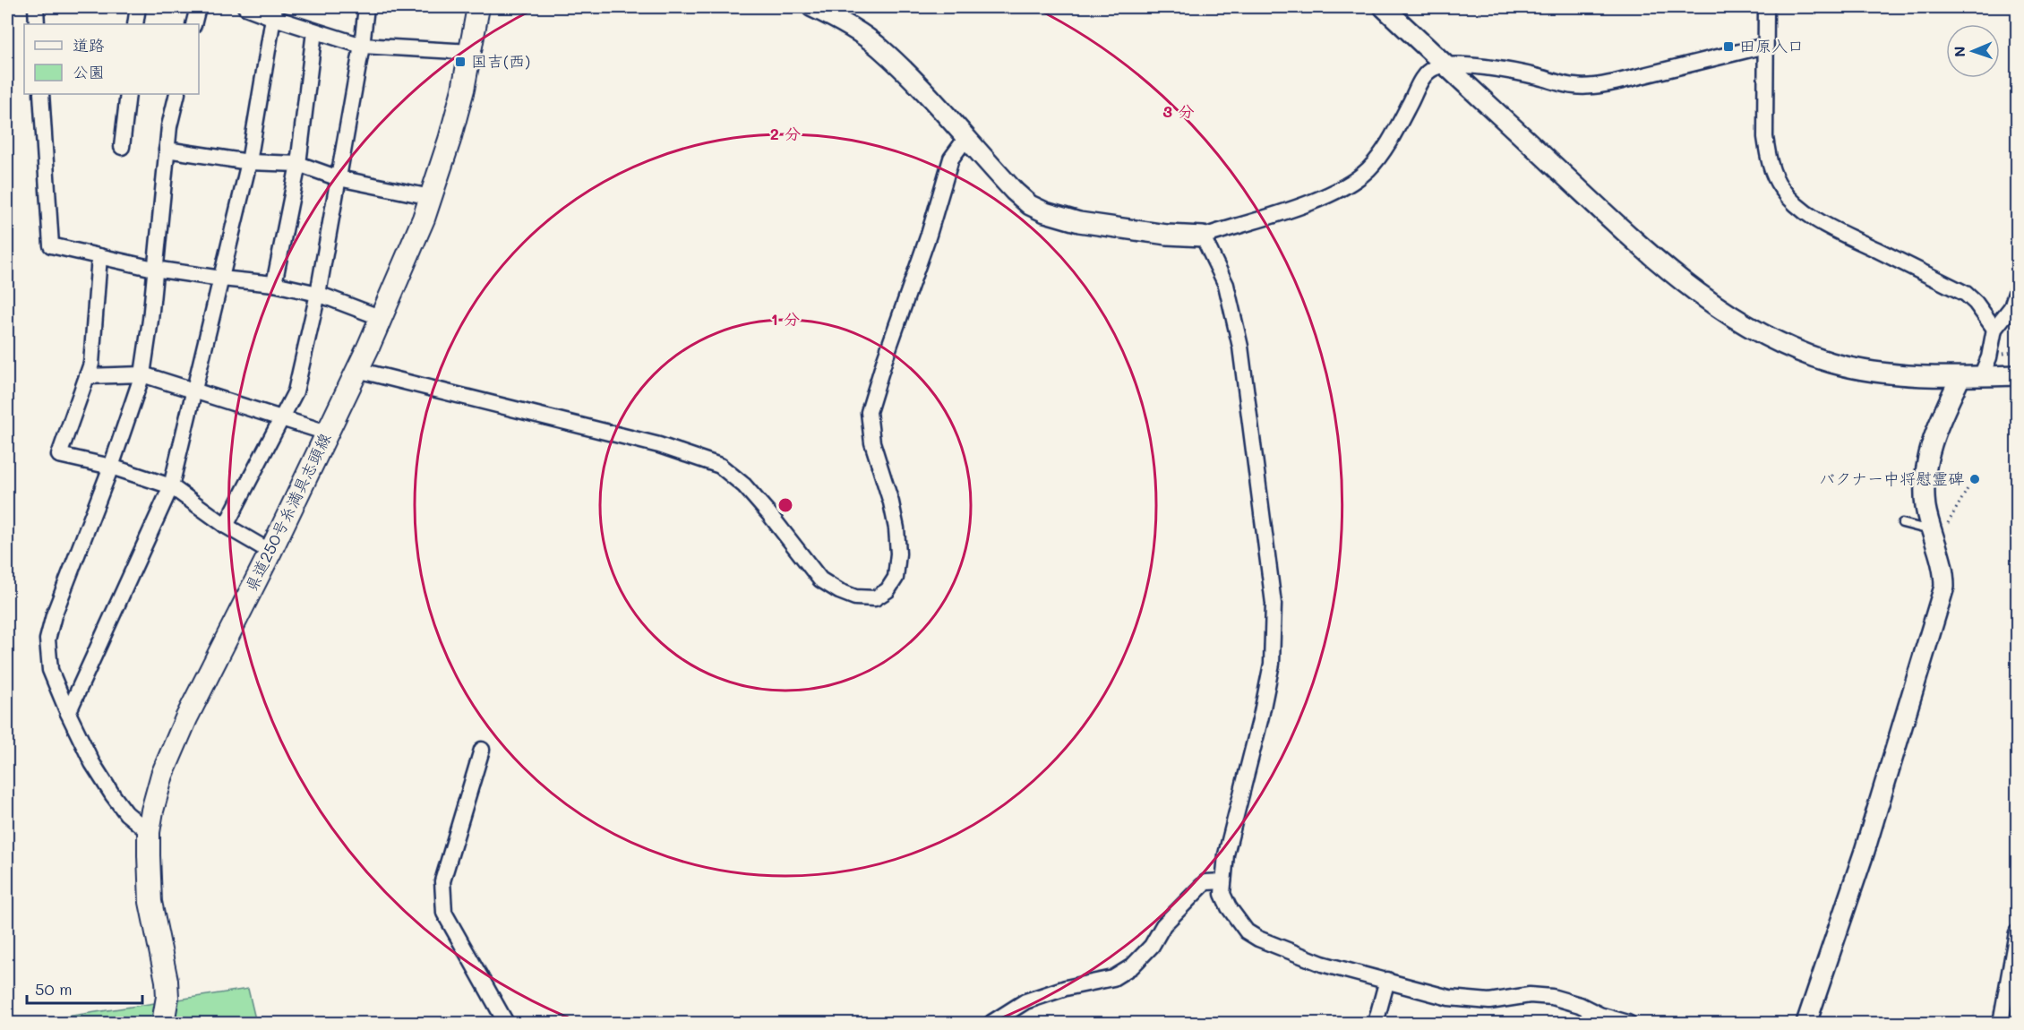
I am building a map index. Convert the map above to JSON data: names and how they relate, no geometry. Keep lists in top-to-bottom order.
{
  "streets": {
    "main road": ["県道250号糸満具志頭線"]
  },
  "places": {
    "transit": ["田原入口", "国吉(西)"],
    "other": ["バクナー中将慰霊碑"]
  },
  "legend": ["道路", "公園"],
  "scale_bar": "50 m",
  "north": "left",
  "rings": ["3 分", "2 分", "1 分"]
}
